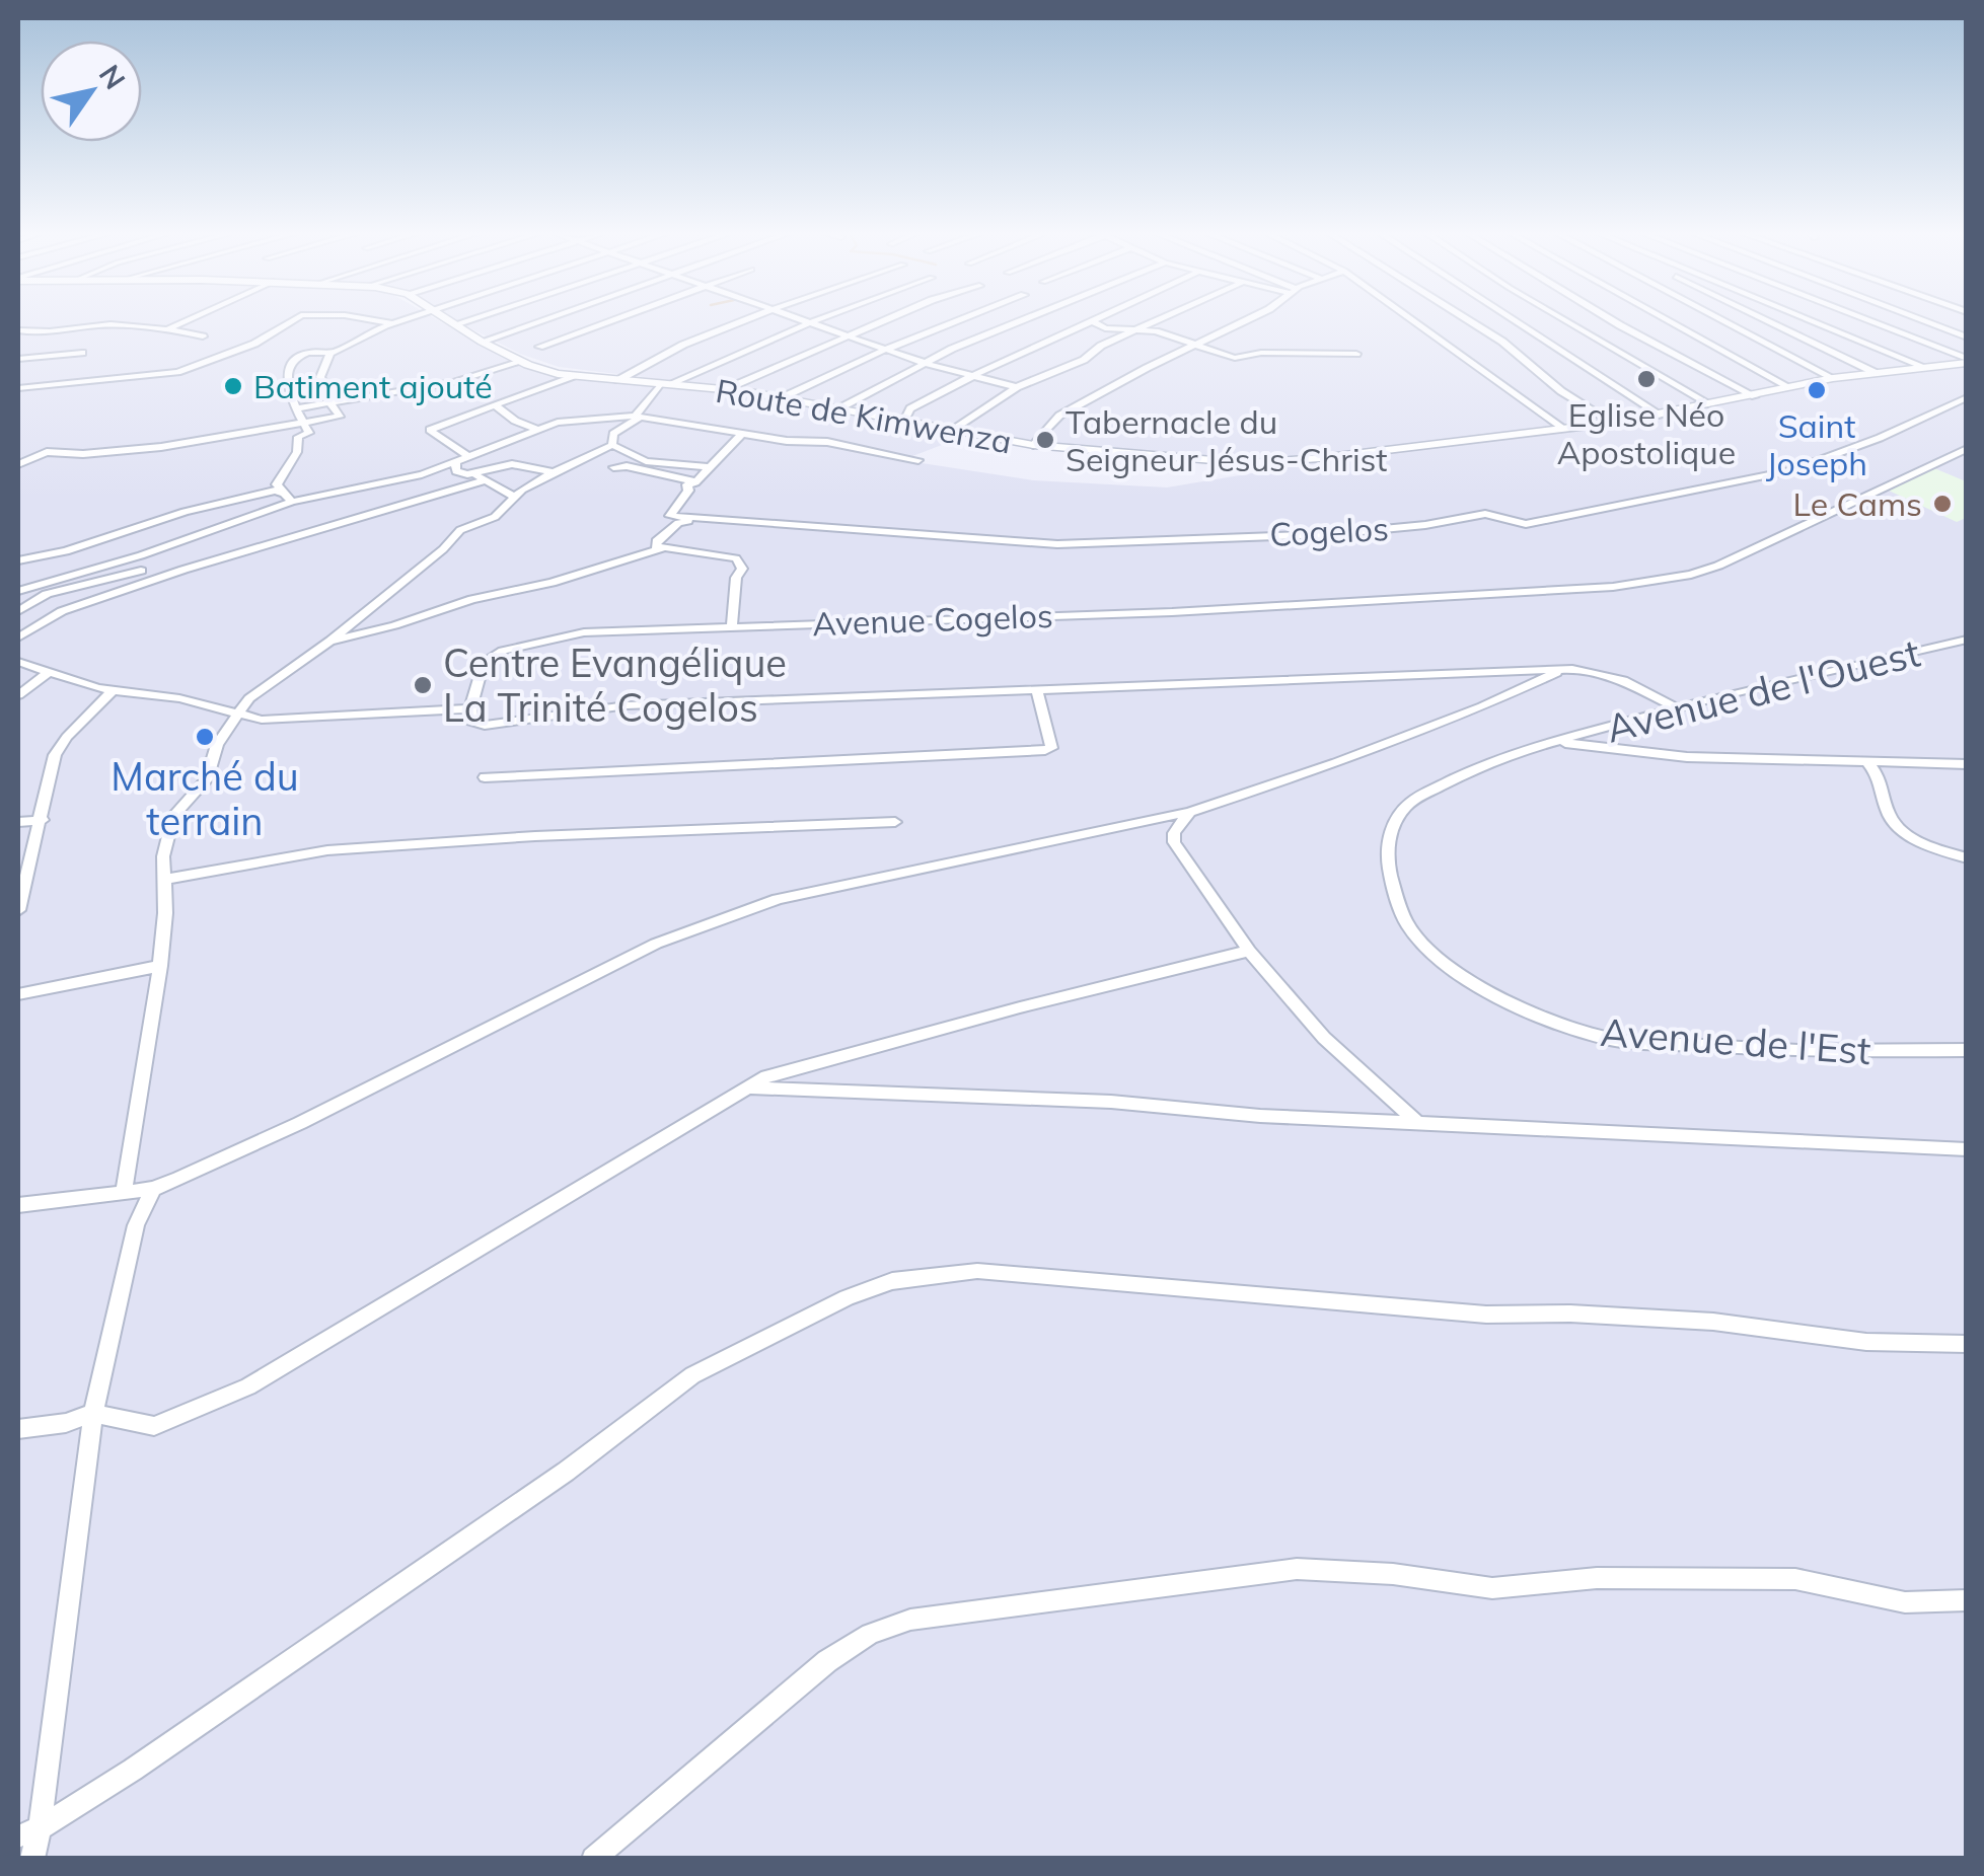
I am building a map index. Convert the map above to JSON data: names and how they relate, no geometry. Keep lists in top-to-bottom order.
{
  "streets": {
    "street": [
      "Route de Kimwenza",
      "Cogelos",
      "Avenue Cogelos",
      "Avenue de l'Ouest",
      "Avenue de l'Est"
    ]
  },
  "crossings": [
    ["Avenue Cogelos", "Avenue de l'Ouest"],
    ["Avenue de l'Ouest", "Avenue de l'Est"]
  ],
  "places": [
    "Eglise Néo Apostolique",
    "Batiment ajouté",
    "Saint Joseph",
    "Tabernacle du Seigneur Jésus-Christ",
    "Le Cams",
    "Centre Evangélique La Trinité Cogelos",
    "Marché du terrain"
  ],
  "north": "top right"
}
